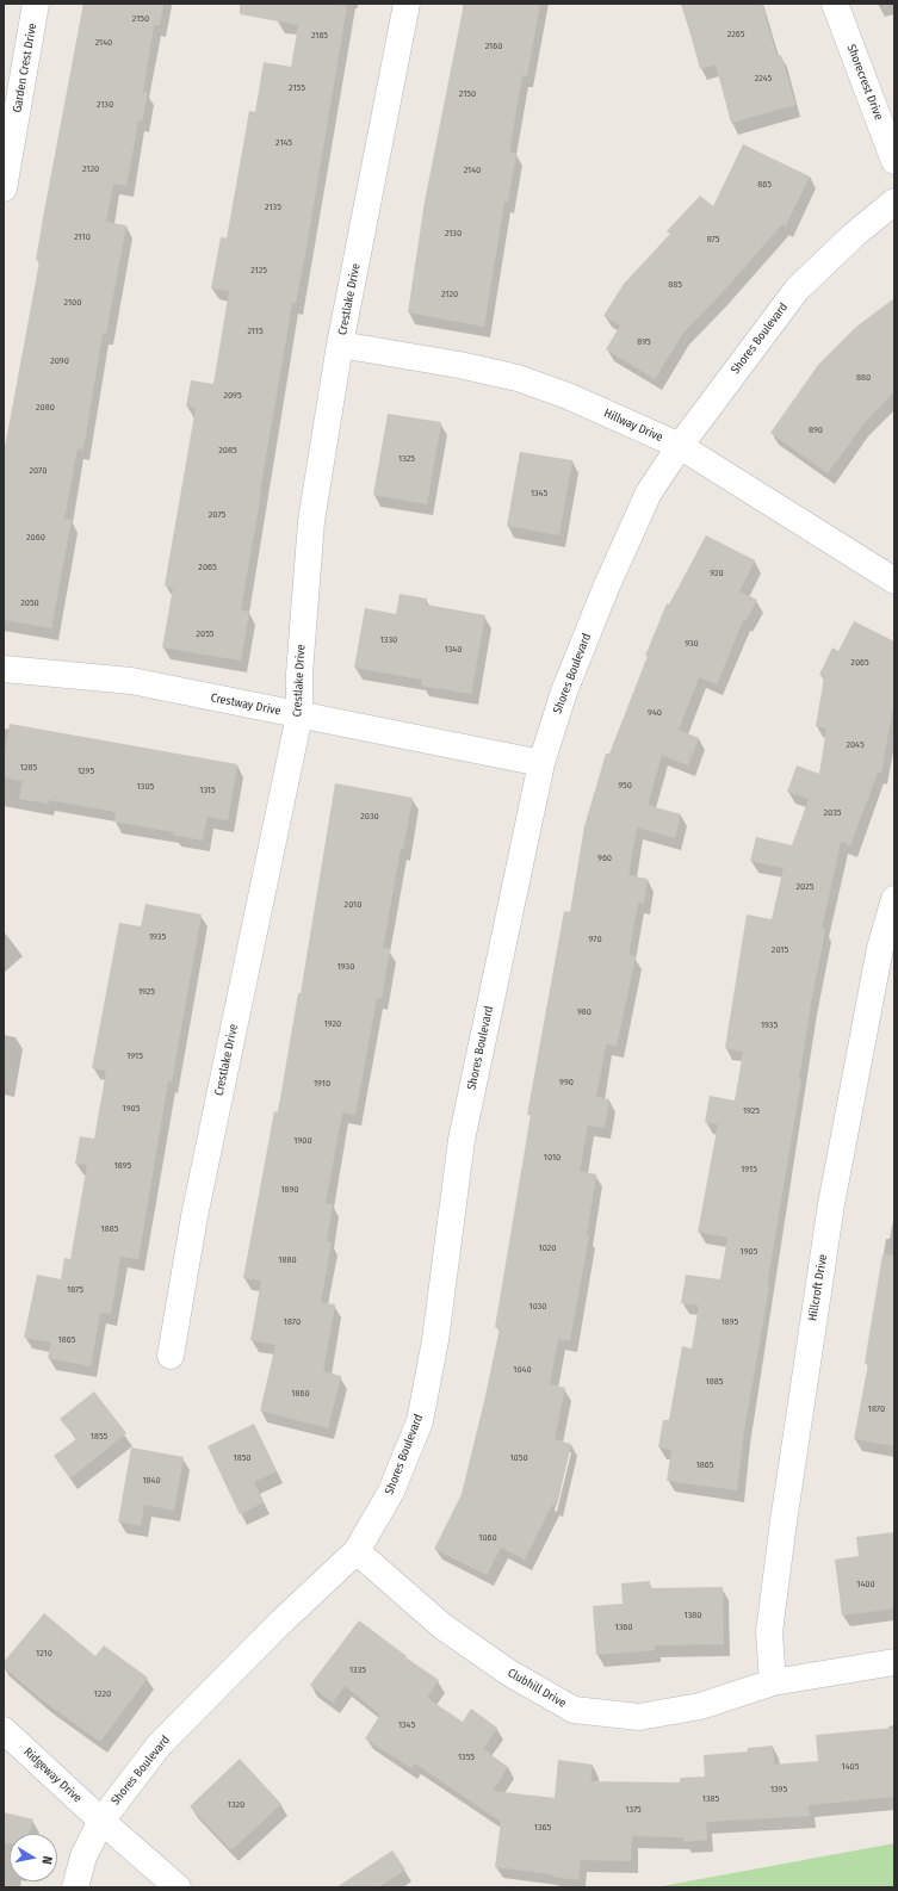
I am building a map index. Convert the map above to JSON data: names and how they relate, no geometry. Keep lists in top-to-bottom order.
{
  "streets": {
    "street": [
      "Garden Crest Drive",
      "Shorecrest Drive",
      "Crestlake Drive",
      "Shores Boulevard",
      "Hillway Drive",
      "Crestway Drive",
      "Hillcroft Drive",
      "Clubhill Drive",
      "Ridgeway Drive"
    ]
  },
  "crossings": [
    ["Crestlake Drive", "Hillway Drive"],
    ["Crestlake Drive", "Crestway Drive"],
    ["Shores Boulevard", "Hillway Drive"],
    ["Shores Boulevard", "Crestway Drive"],
    ["Shores Boulevard", "Clubhill Drive"],
    ["Shores Boulevard", "Ridgeway Drive"],
    ["Hillcroft Drive", "Clubhill Drive"]
  ],
  "house_numbers": [
    "2150",
    "2265",
    "2165",
    "2140",
    "2160",
    "2245",
    "2155",
    "2150",
    "2130",
    "2145",
    "2120",
    "2140",
    "865",
    "2135",
    "2130",
    "2110",
    "875",
    "2125",
    "885",
    "2120",
    "2100",
    "2115",
    "895",
    "2090",
    "880",
    "2095",
    "2080",
    "890",
    "2085",
    "1325",
    "2070",
    "1345",
    "2075",
    "2060",
    "2065",
    "920",
    "2050",
    "2055",
    "1330",
    "930",
    "1340",
    "2065",
    "940",
    "2045",
    "1285",
    "1295",
    "950",
    "1305",
    "1315",
    "2035",
    "2030",
    "960",
    "2025",
    "2010",
    "1935",
    "970",
    "2015",
    "1930",
    "1925",
    "980",
    "1920",
    "1935",
    "1915",
    "990",
    "1910",
    "1905",
    "1925",
    "1900",
    "1010",
    "1895",
    "1915",
    "1890",
    "1885",
    "1020",
    "1905",
    "1880",
    "1875",
    "1030",
    "1870",
    "1895",
    "1865",
    "1040",
    "1885",
    "1860",
    "1870",
    "1855",
    "1850",
    "1050",
    "1865",
    "1840",
    "1060",
    "1400",
    "1380",
    "1360",
    "1210",
    "1335",
    "1220",
    "1345",
    "1355",
    "1405",
    "1395",
    "1385",
    "1320",
    "1375",
    "1365"
  ],
  "north": "right"
}
